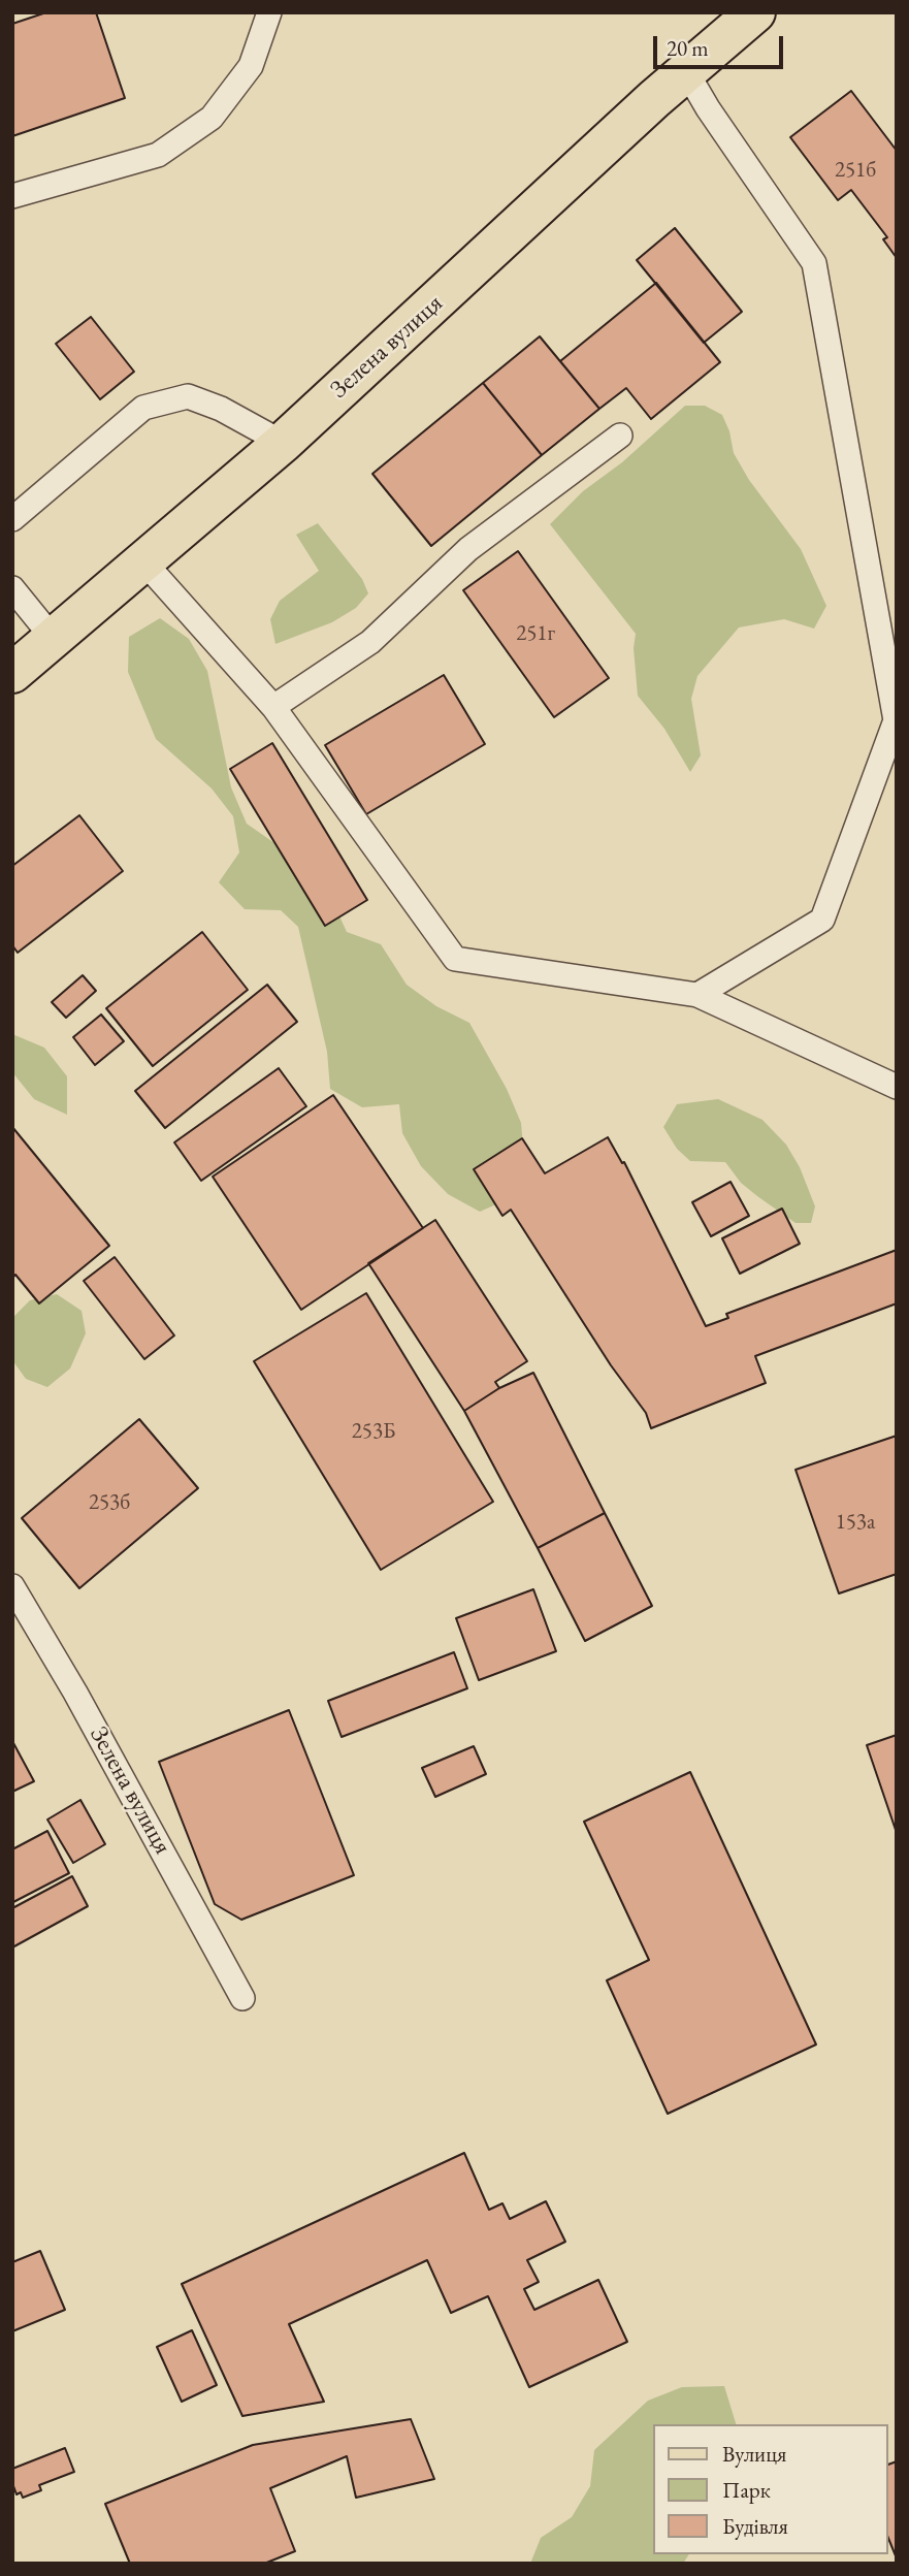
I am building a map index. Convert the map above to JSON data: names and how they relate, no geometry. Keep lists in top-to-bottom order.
{
  "streets": {
    "main road": ["Зелена вулиця"]
  },
  "house_numbers": [
    "251б",
    "251г",
    "253Б",
    "253б",
    "153а"
  ],
  "legend": ["Вулиця", "Парк", "Будівля"],
  "scale_bar": "20 m"
}
